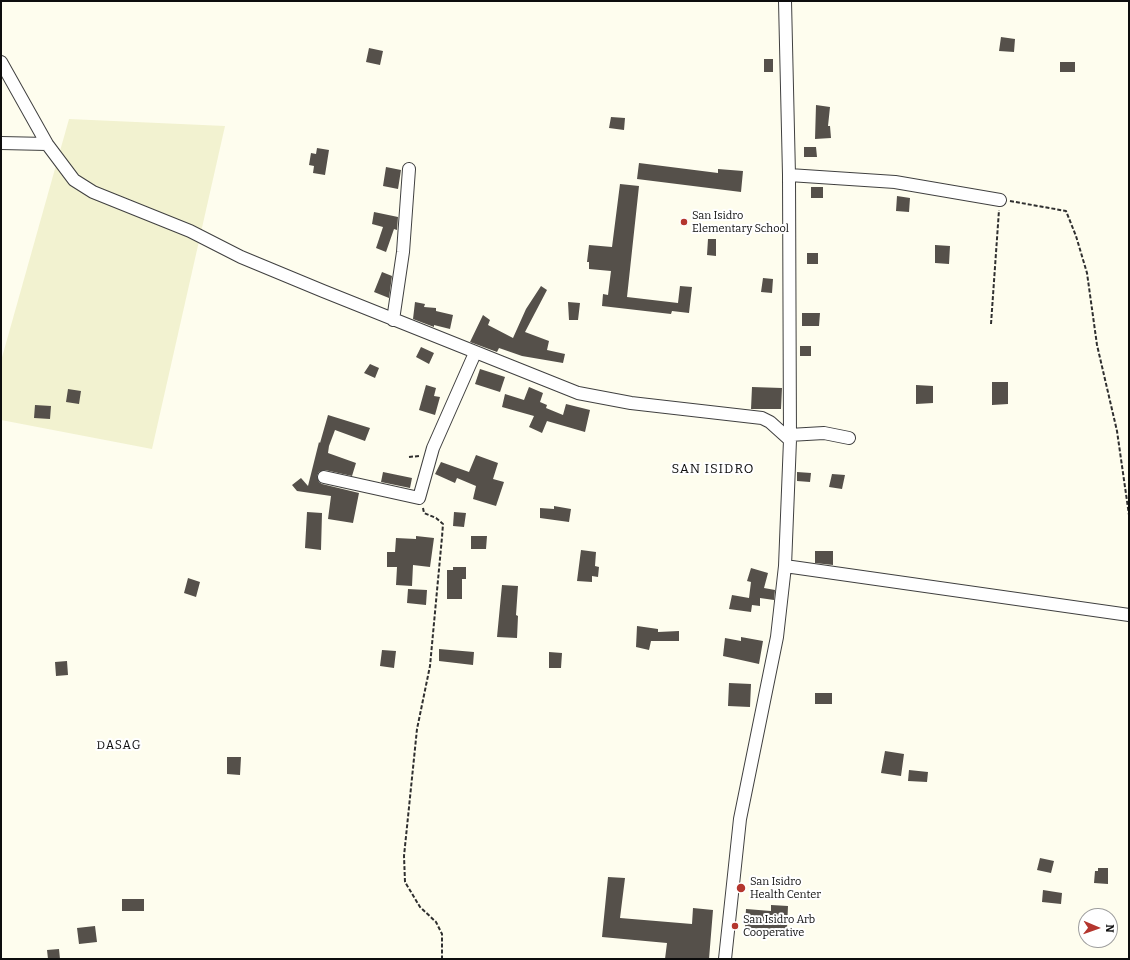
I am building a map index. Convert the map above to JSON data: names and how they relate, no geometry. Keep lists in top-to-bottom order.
{
  "districts": ["SAN ISIDRO", "DASAG"],
  "places": ["San Isidro Elementary School", "San Isidro Health Center", "San Isidro Arb Cooperative"],
  "north": "right"
}
